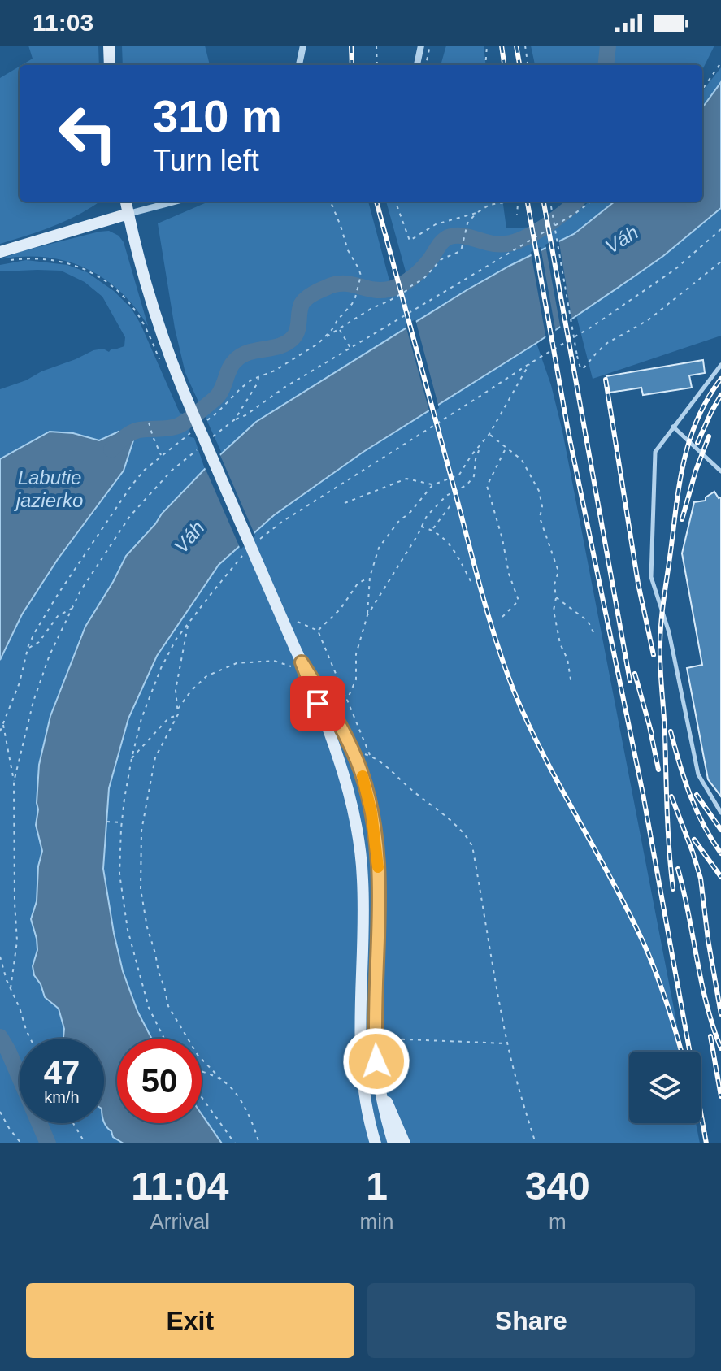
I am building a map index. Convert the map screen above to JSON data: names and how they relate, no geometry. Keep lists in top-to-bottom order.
{
  "water": ["Váh", "Labutie jazierko"],
  "page": {
    "status": "11:03",
    "turn": ["310 m", "Turn left"],
    "speed": "47 km/h",
    "limit": "50",
    "eta": [
      "11:04",
      "Arrival",
      "1",
      "min",
      "340",
      "m"
    ],
    "buttons": ["Exit", "Share"]
  }
}
